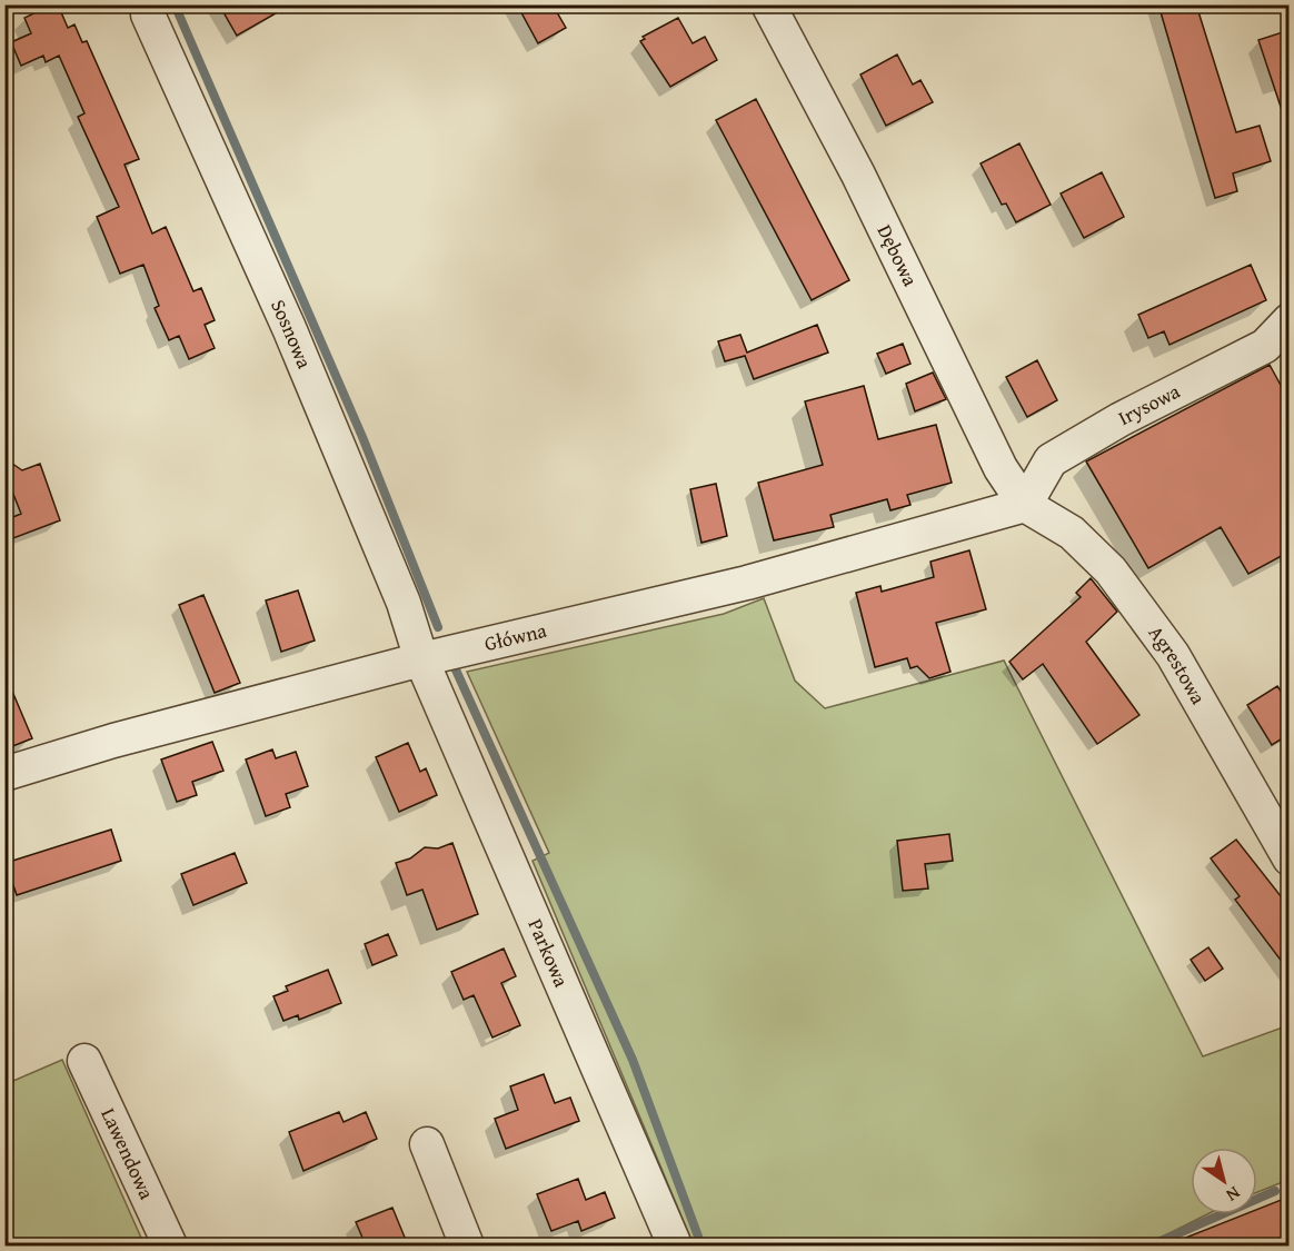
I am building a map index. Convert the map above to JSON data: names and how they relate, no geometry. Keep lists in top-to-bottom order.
{
  "streets": {
    "street": [
      "Dębowa",
      "Sosnowa",
      "Irysowa",
      "Główna",
      "Agrestowa",
      "Parkowa",
      "Lawendowa"
    ]
  },
  "crossings": [
    ["Dębowa", "Irysowa"],
    ["Dębowa", "Główna"],
    ["Dębowa", "Agrestowa"],
    ["Sosnowa", "Główna"],
    ["Sosnowa", "Parkowa"],
    ["Irysowa", "Główna"],
    ["Irysowa", "Agrestowa"],
    ["Główna", "Agrestowa"],
    ["Główna", "Parkowa"]
  ],
  "north": "bottom right"
}
